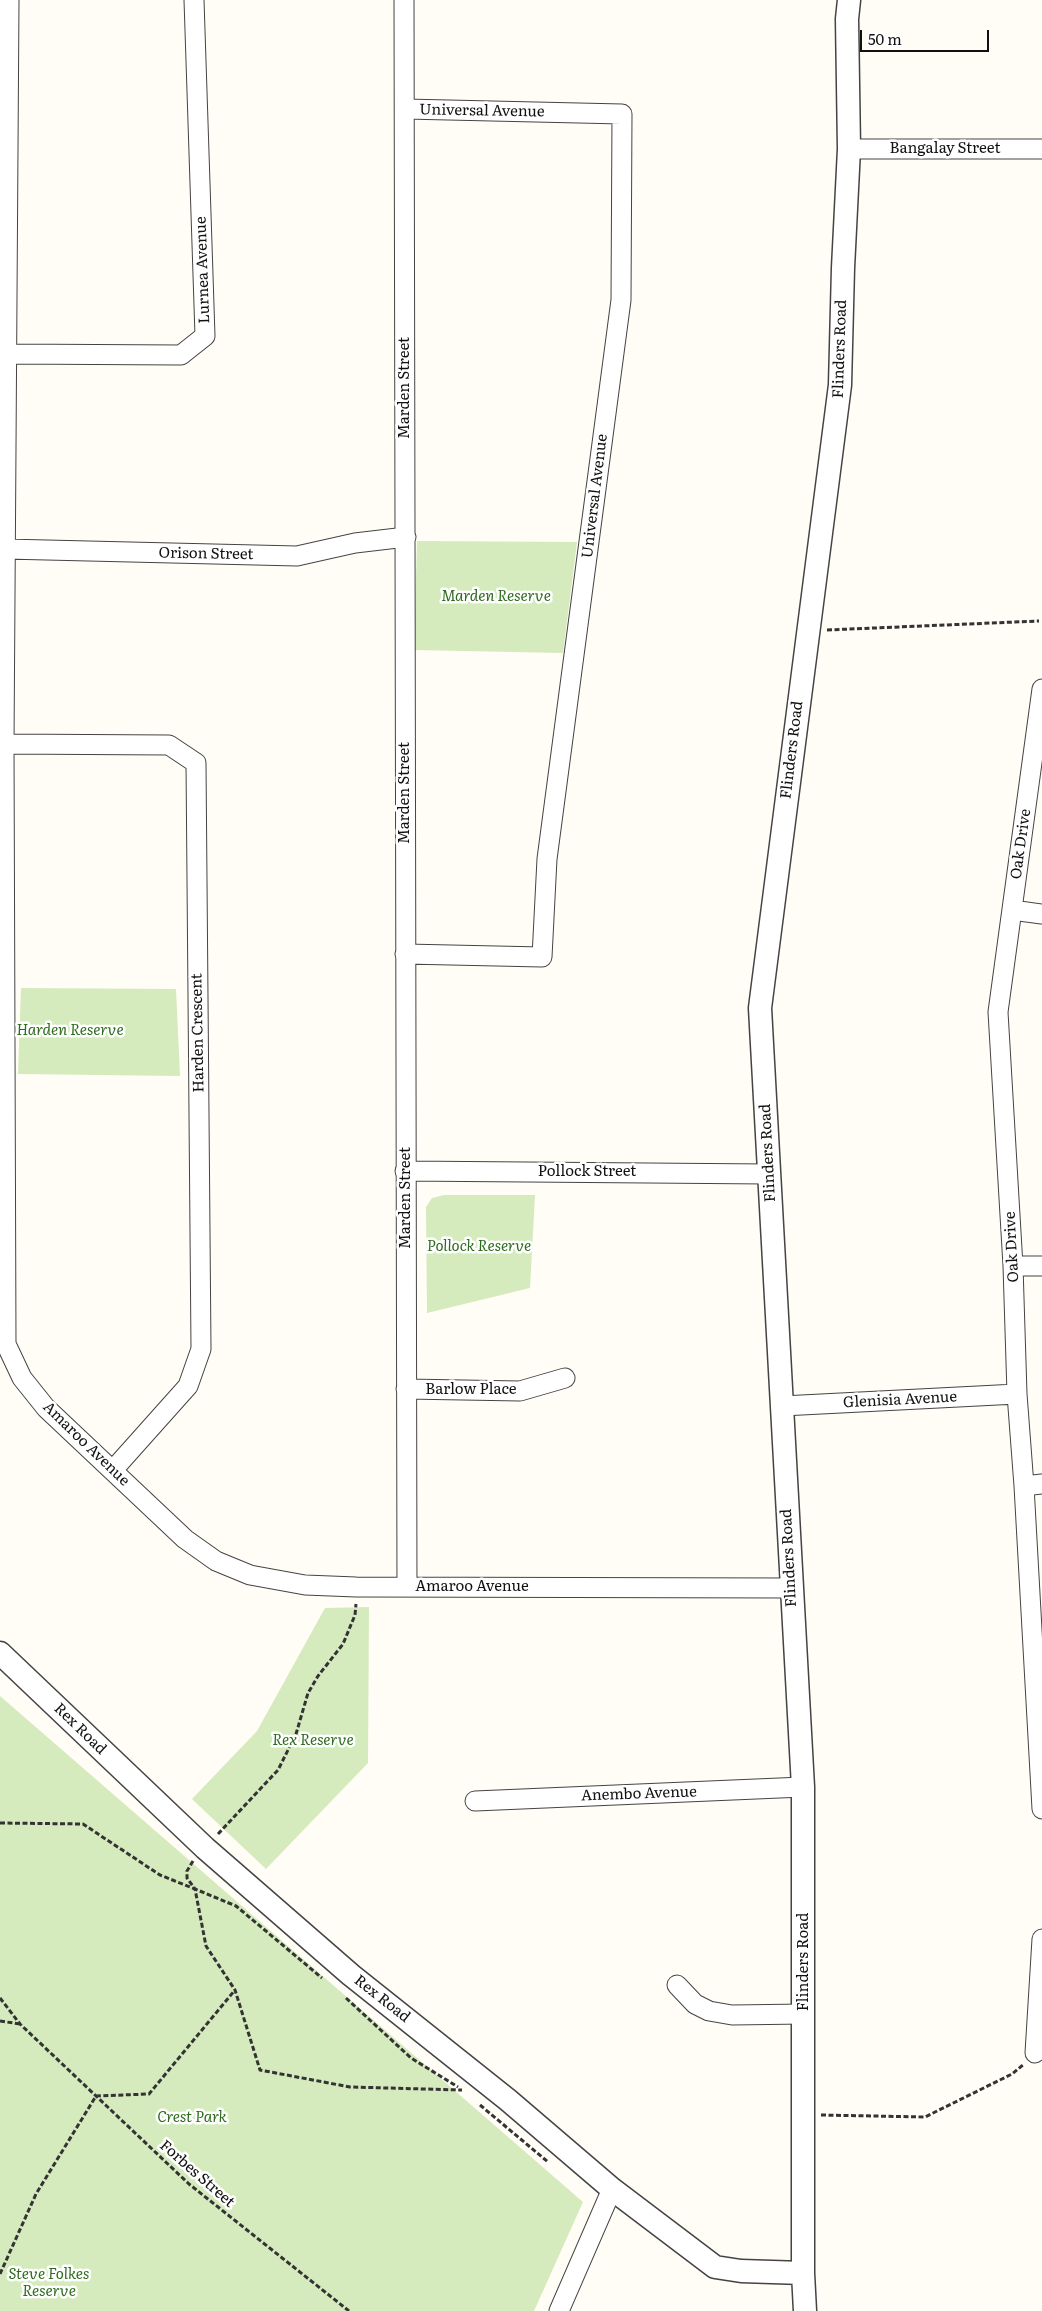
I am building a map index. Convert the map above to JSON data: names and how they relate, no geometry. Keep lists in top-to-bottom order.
{
  "streets": {
    "street": [
      "Universal Avenue",
      "Bangalay Street",
      "Lurnea Avenue",
      "Flinders Road",
      "Marden Street",
      "Orison Street",
      "Oak Drive",
      "Harden Crescent",
      "Pollock Street",
      "Barlow Place",
      "Glenisia Avenue",
      "Amaroo Avenue",
      "Rex Road",
      "Anembo Avenue"
    ],
    "path": ["Forbes Street"]
  },
  "crossings": [
    ["Universal Avenue", "Marden Street"],
    ["Bangalay Street", "Flinders Road"],
    ["Lurnea Avenue", "Amaroo Avenue"],
    ["Flinders Road", "Pollock Street"],
    ["Flinders Road", "Glenisia Avenue"],
    ["Flinders Road", "Amaroo Avenue"],
    ["Flinders Road", "Rex Road"],
    ["Flinders Road", "Anembo Avenue"],
    ["Marden Street", "Orison Street"],
    ["Marden Street", "Pollock Street"],
    ["Marden Street", "Barlow Place"],
    ["Marden Street", "Amaroo Avenue"],
    ["Orison Street", "Amaroo Avenue"],
    ["Oak Drive", "Glenisia Avenue"],
    ["Harden Crescent", "Amaroo Avenue"]
  ],
  "parks": [
    "Marden Reserve",
    "Harden Reserve",
    "Pollock Reserve",
    "Rex Reserve",
    "Crest Park",
    "Steve Folkes Reserve"
  ],
  "scale_bar": "50 m"
}
